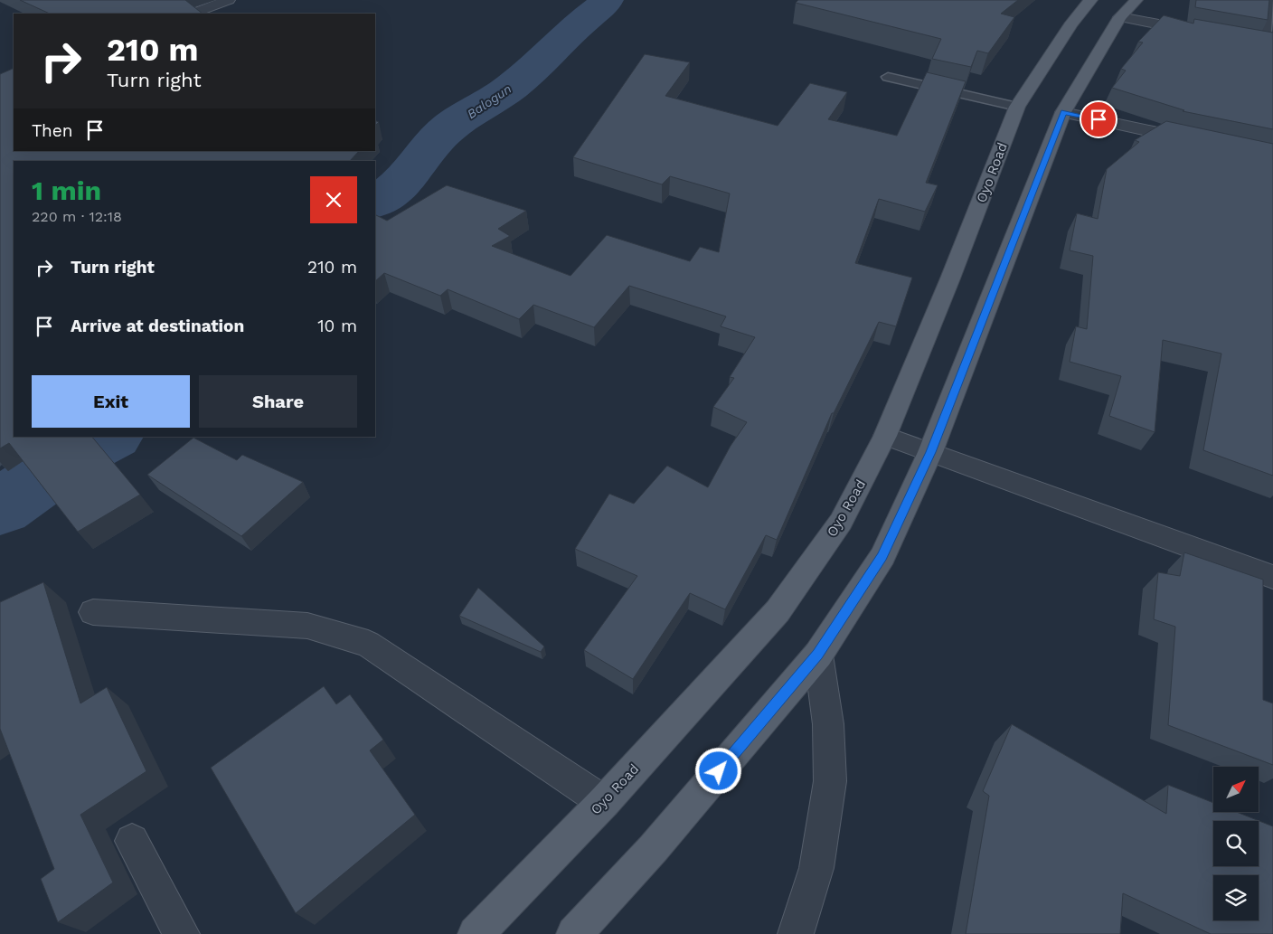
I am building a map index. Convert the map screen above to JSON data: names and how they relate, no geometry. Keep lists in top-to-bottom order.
{
  "streets": {
    "main road": ["Oyo Road"]
  },
  "water": ["Balogun"],
  "north": "top right",
  "page": {
    "turn": ["210 m", "Turn right"],
    "then": "Then",
    "heading": ["1 min", "220 m · 12:18"],
    "list": [
      {
        "name": "Turn right",
        "value": "210 m"
      },
      {
        "name": "Arrive at destination",
        "value": "10 m"
      }
    ],
    "buttons": ["Exit", "Share"]
  }
}
